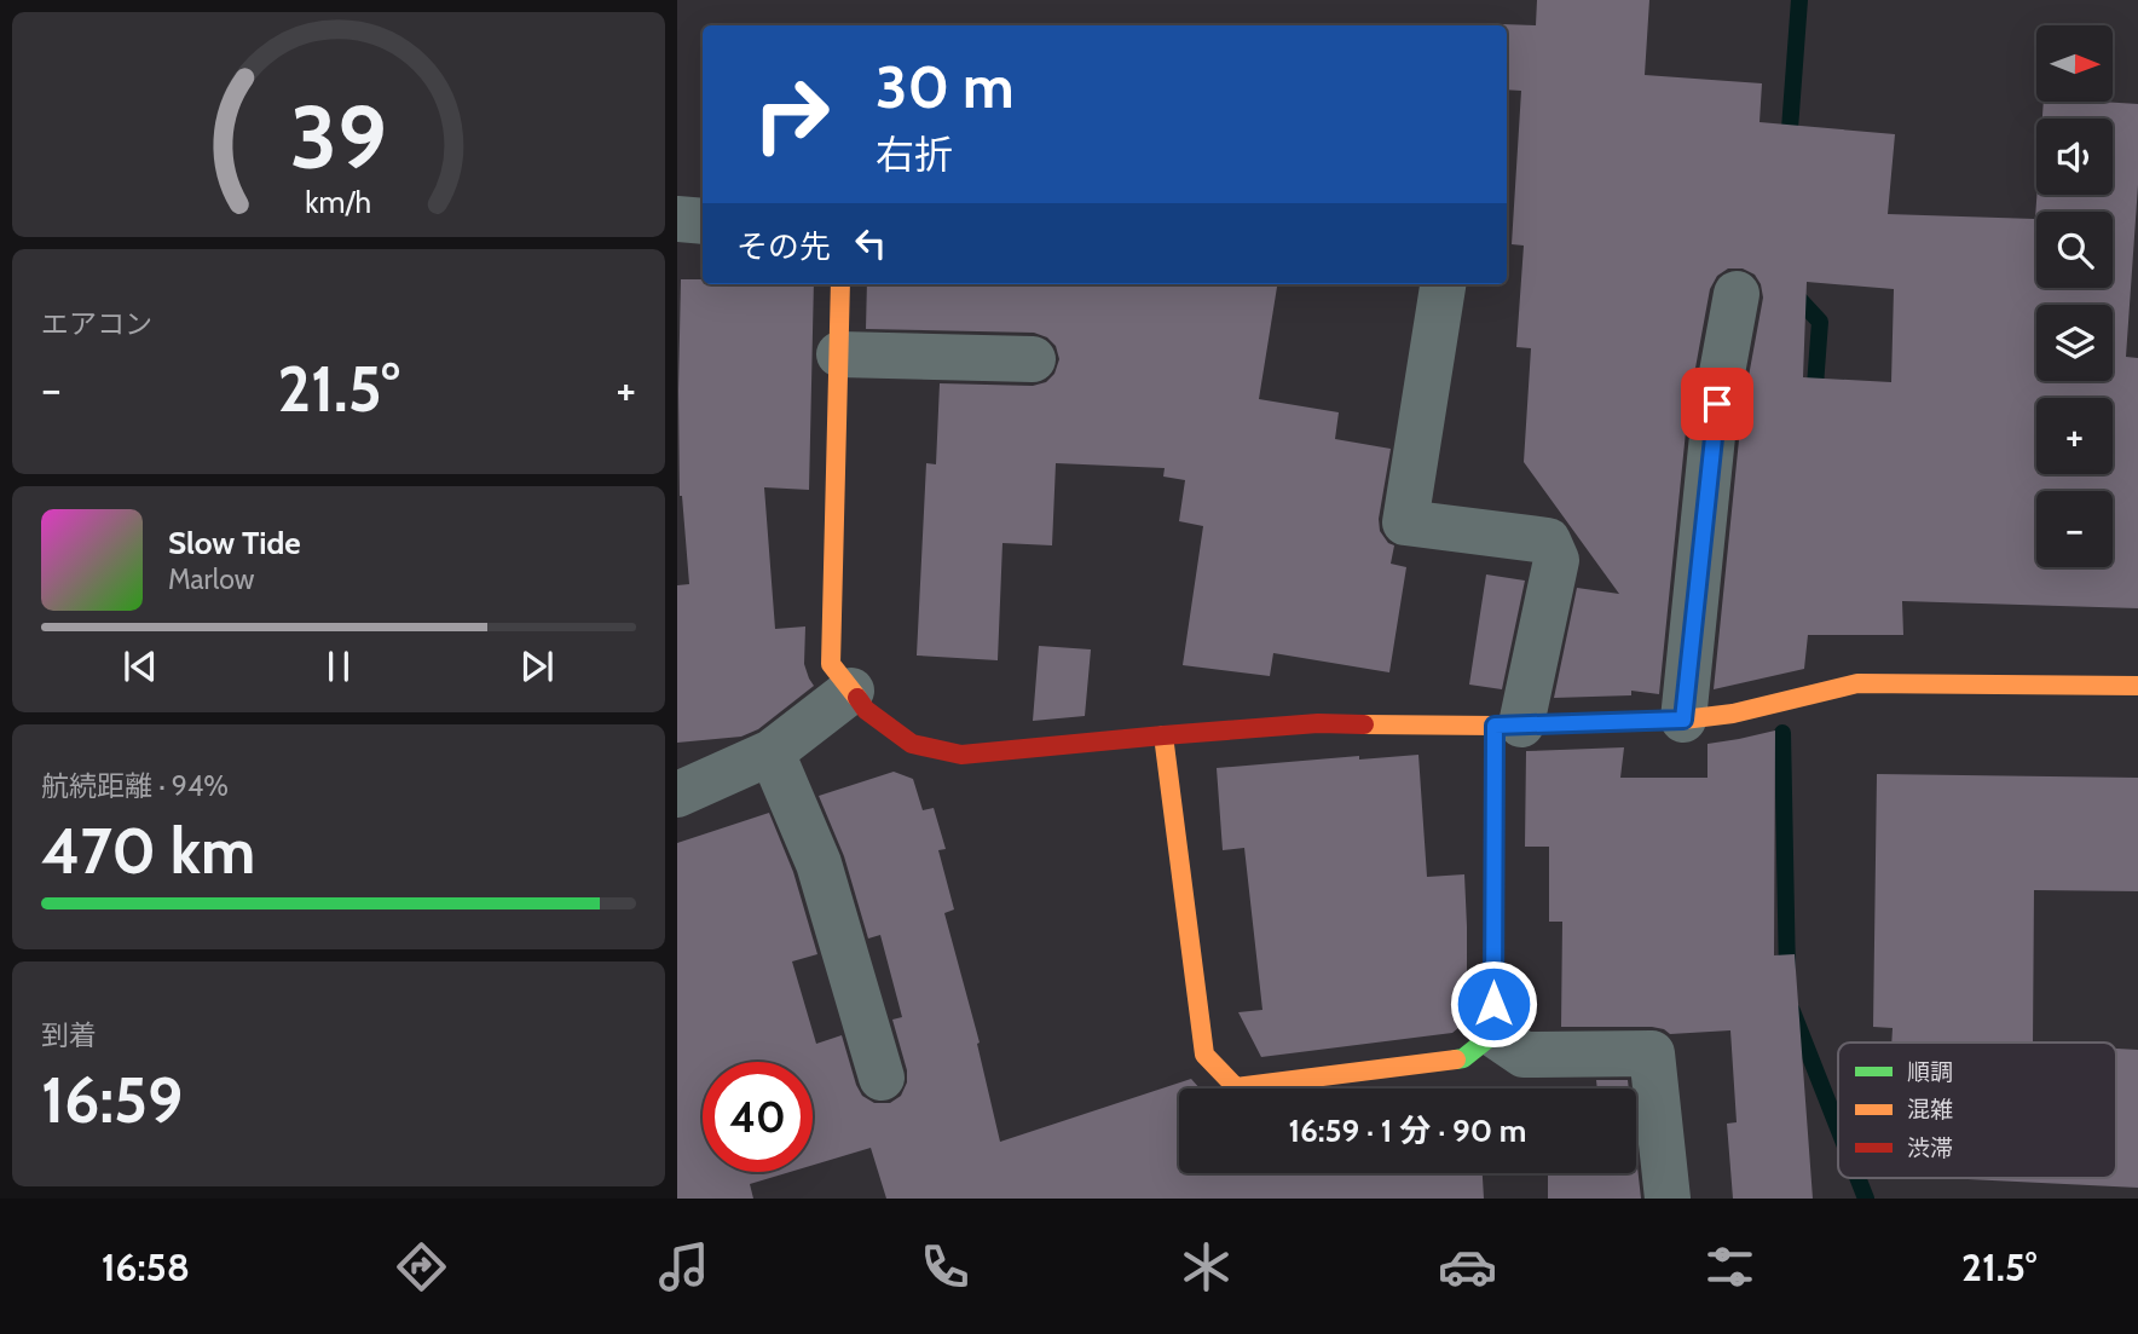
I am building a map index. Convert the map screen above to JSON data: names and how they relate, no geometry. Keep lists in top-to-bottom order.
{
  "legend": ["順調", "混雑", "渋滞"],
  "north": "right",
  "page": {
    "map_buttons": ["+", "−"],
    "turn": ["30 m", "右折"],
    "then": "その先",
    "tile": [
      "エアコン",
      ["航続距離 · 94%", "470 km"],
      ["到着", "16:59"]
    ],
    "heat": ["−", "21.5°", "+"],
    "song": ["Slow Tide", "Marlow"],
    "limit": "40",
    "trip": "16:59 · 1 分 · 90 m",
    "tabs": ["16:58", "21.5°"],
    "gauge": ["39", "km/h"]
  }
}
